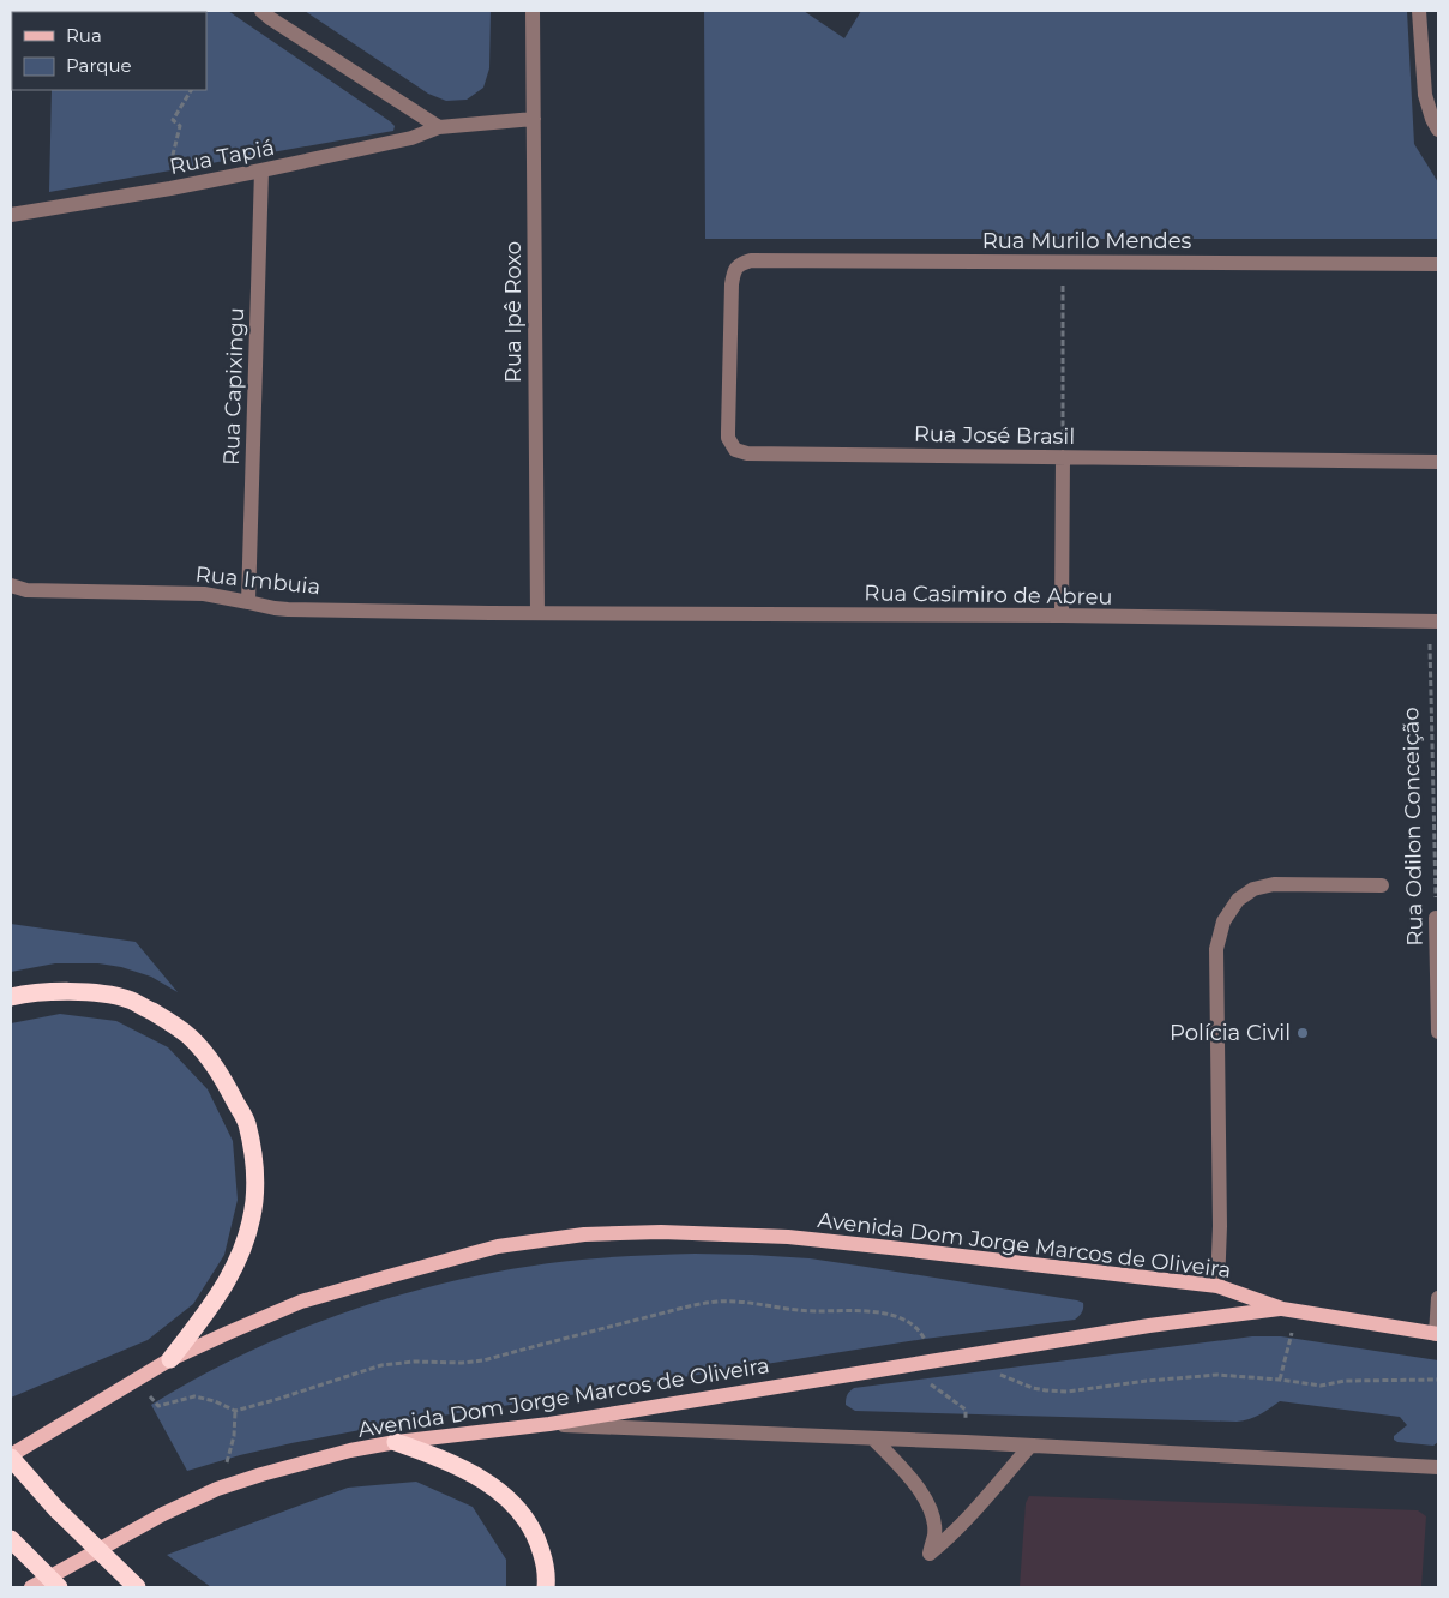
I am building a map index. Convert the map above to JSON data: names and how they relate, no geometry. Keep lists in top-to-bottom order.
{
  "streets": {
    "main road": ["Avenida Dom Jorge Marcos de Oliveira"],
    "street": [
      "Rua Tapiá",
      "Rua Murilo Mendes",
      "Rua Ipê Roxo",
      "Rua Capixingu",
      "Rua José Brasil",
      "Rua Imbuia",
      "Rua Casimiro de Abreu",
      "Rua Odilon Conceição"
    ]
  },
  "crossings": [
    ["Rua Tapiá", "Rua Ipê Roxo"],
    ["Rua Tapiá", "Rua Capixingu"],
    ["Rua Murilo Mendes", "Rua José Brasil"],
    ["Rua Ipê Roxo", "Rua Imbuia"],
    ["Rua Ipê Roxo", "Rua Casimiro de Abreu"],
    ["Rua Capixingu", "Rua Imbuia"],
    ["Rua Imbuia", "Rua Casimiro de Abreu"],
    ["Rua Casimiro de Abreu", "Rua Odilon Conceição"]
  ],
  "places": ["Polícia Civil"],
  "legend": ["Rua", "Parque"]
}
